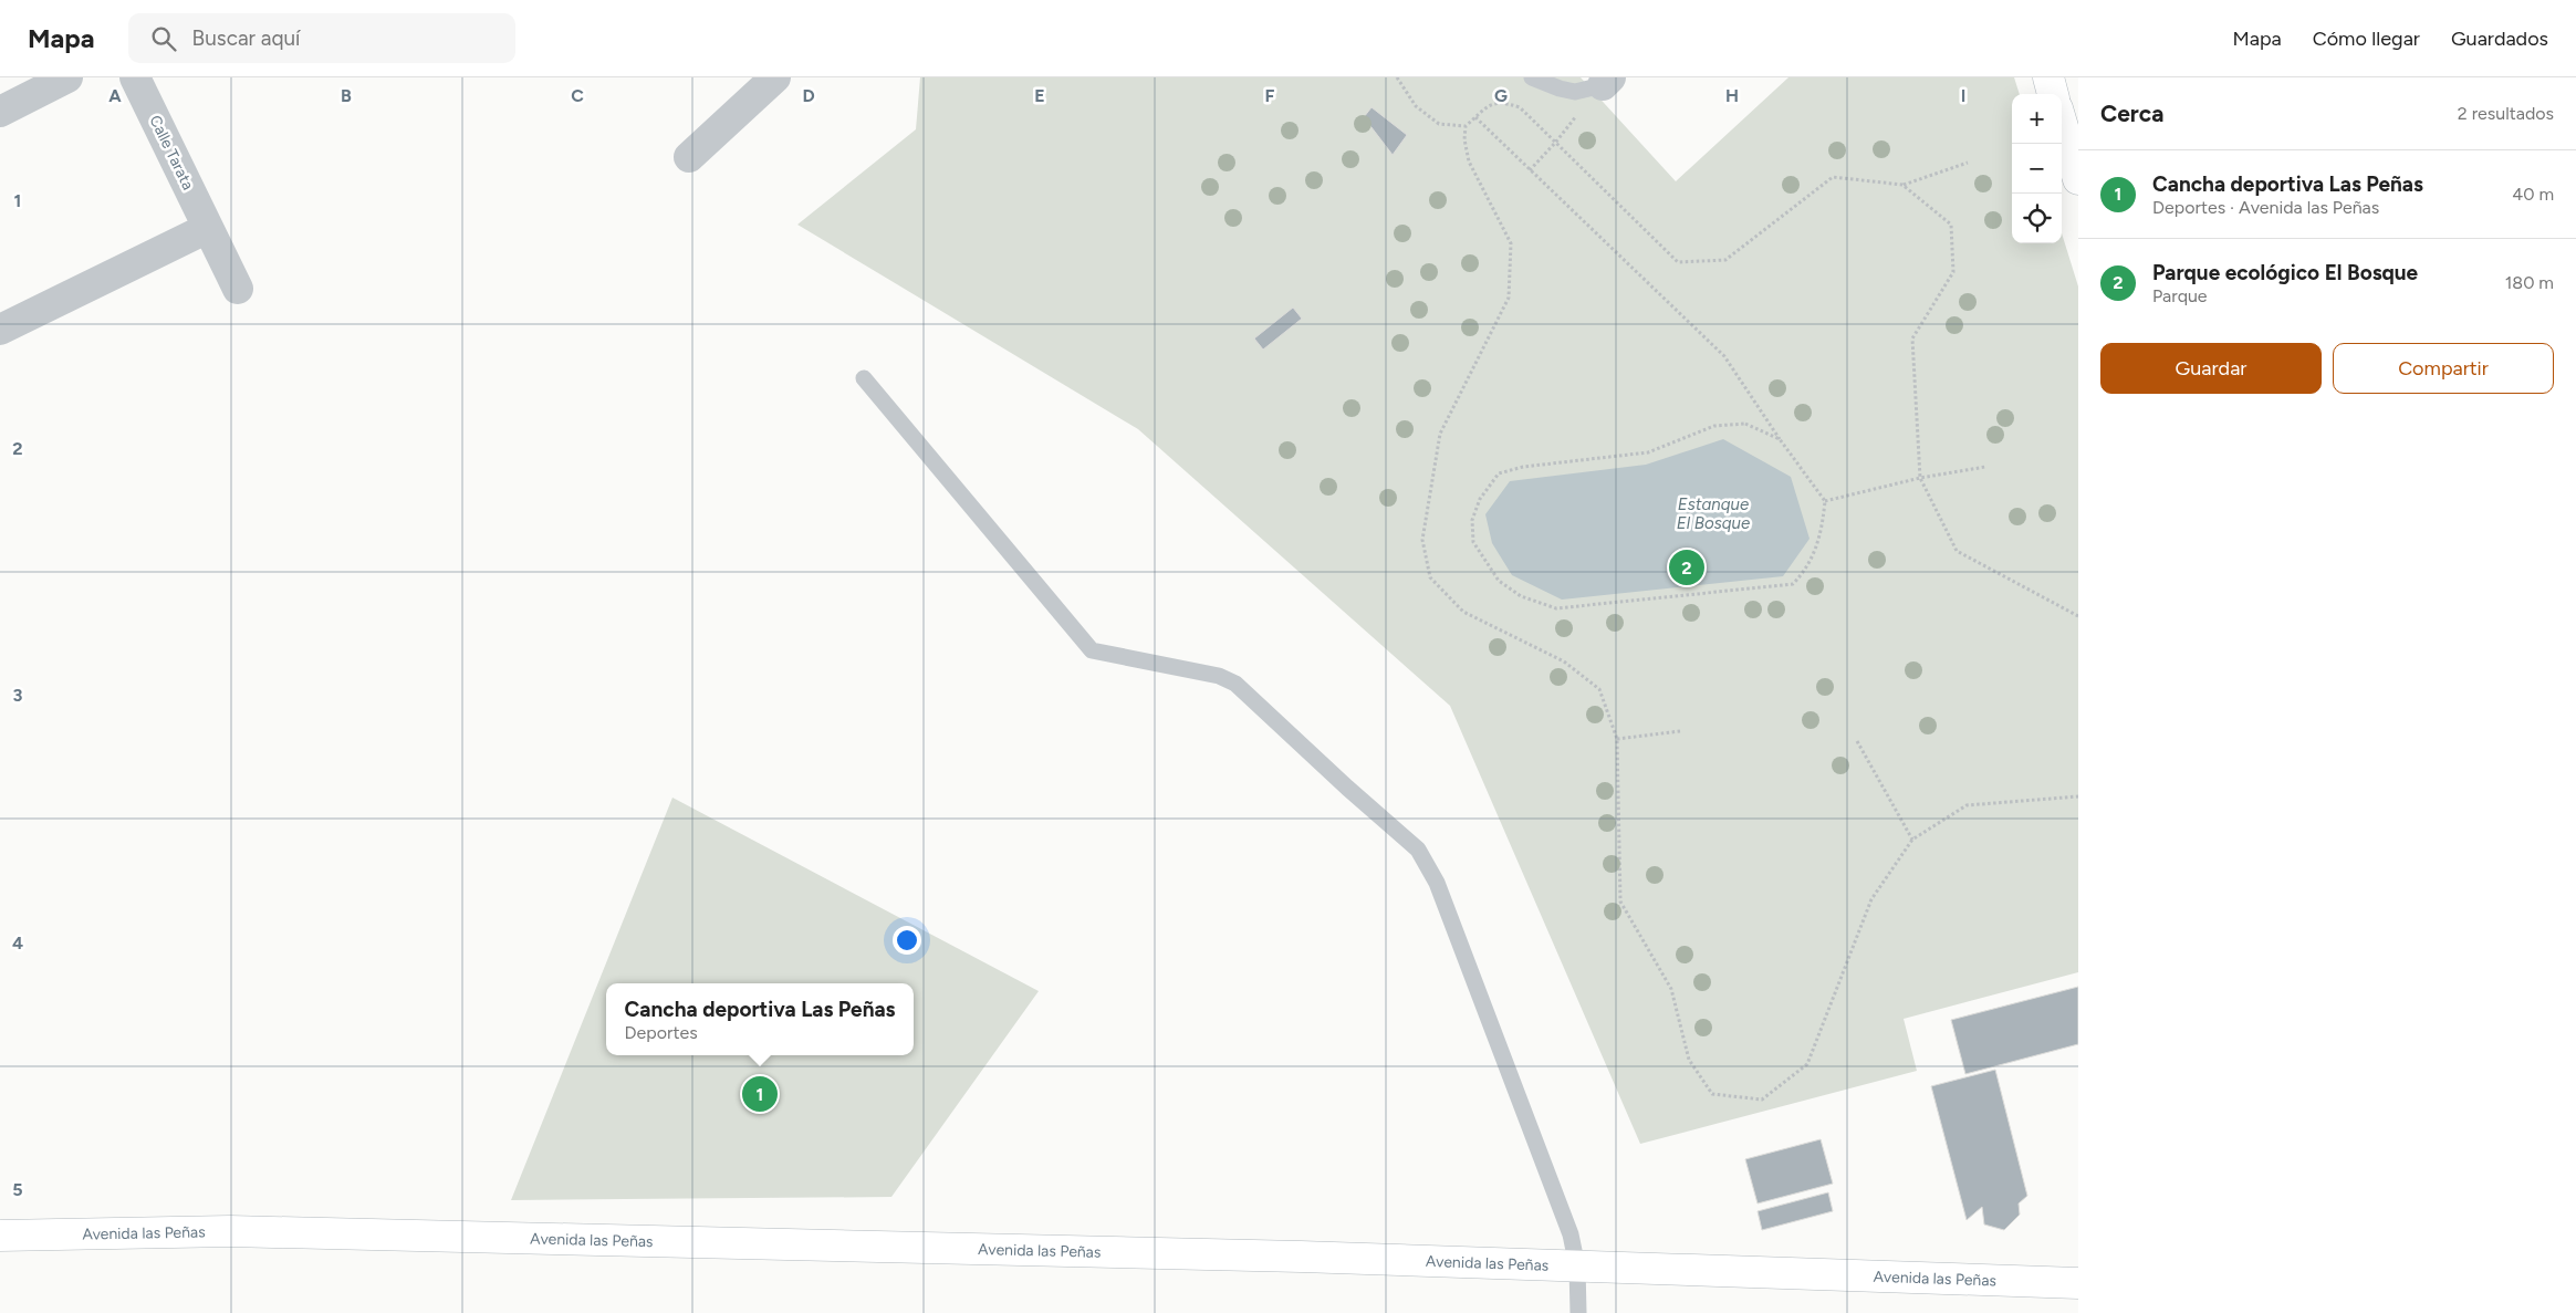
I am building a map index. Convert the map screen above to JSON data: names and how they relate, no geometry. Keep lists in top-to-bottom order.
{
  "streets": {
    "street": ["Calle Tarata", "Avenida las Peñas"]
  },
  "water": ["Estanque El Bosque"],
  "page": {
    "header": "Mapa",
    "search": "Buscar aquí",
    "nav": ["Mapa", "Cómo llegar", "Guardados"],
    "heading": ["Cerca", "2 resultados"],
    "map_buttons": ["+", "−"],
    "list": [
      {
        "mark": "1",
        "name": "Cancha deportiva Las Peñas",
        "note": "Deportes · Avenida las Peñas",
        "value": "40 m"
      },
      {
        "mark": "2",
        "name": "Parque ecológico El Bosque",
        "note": "Parque",
        "value": "180 m"
      }
    ],
    "buttons": ["Guardar", "Compartir"],
    "pins": ["2", "1"],
    "popup": ["Cancha deportiva Las Peñas", "Deportes"]
  },
  "grid": {
    "columns": [
      "A",
      "B",
      "C",
      "D",
      "E",
      "F",
      "G",
      "H",
      "I"
    ],
    "rows": [
      "1",
      "2",
      "3",
      "4",
      "5"
    ]
  }
}
